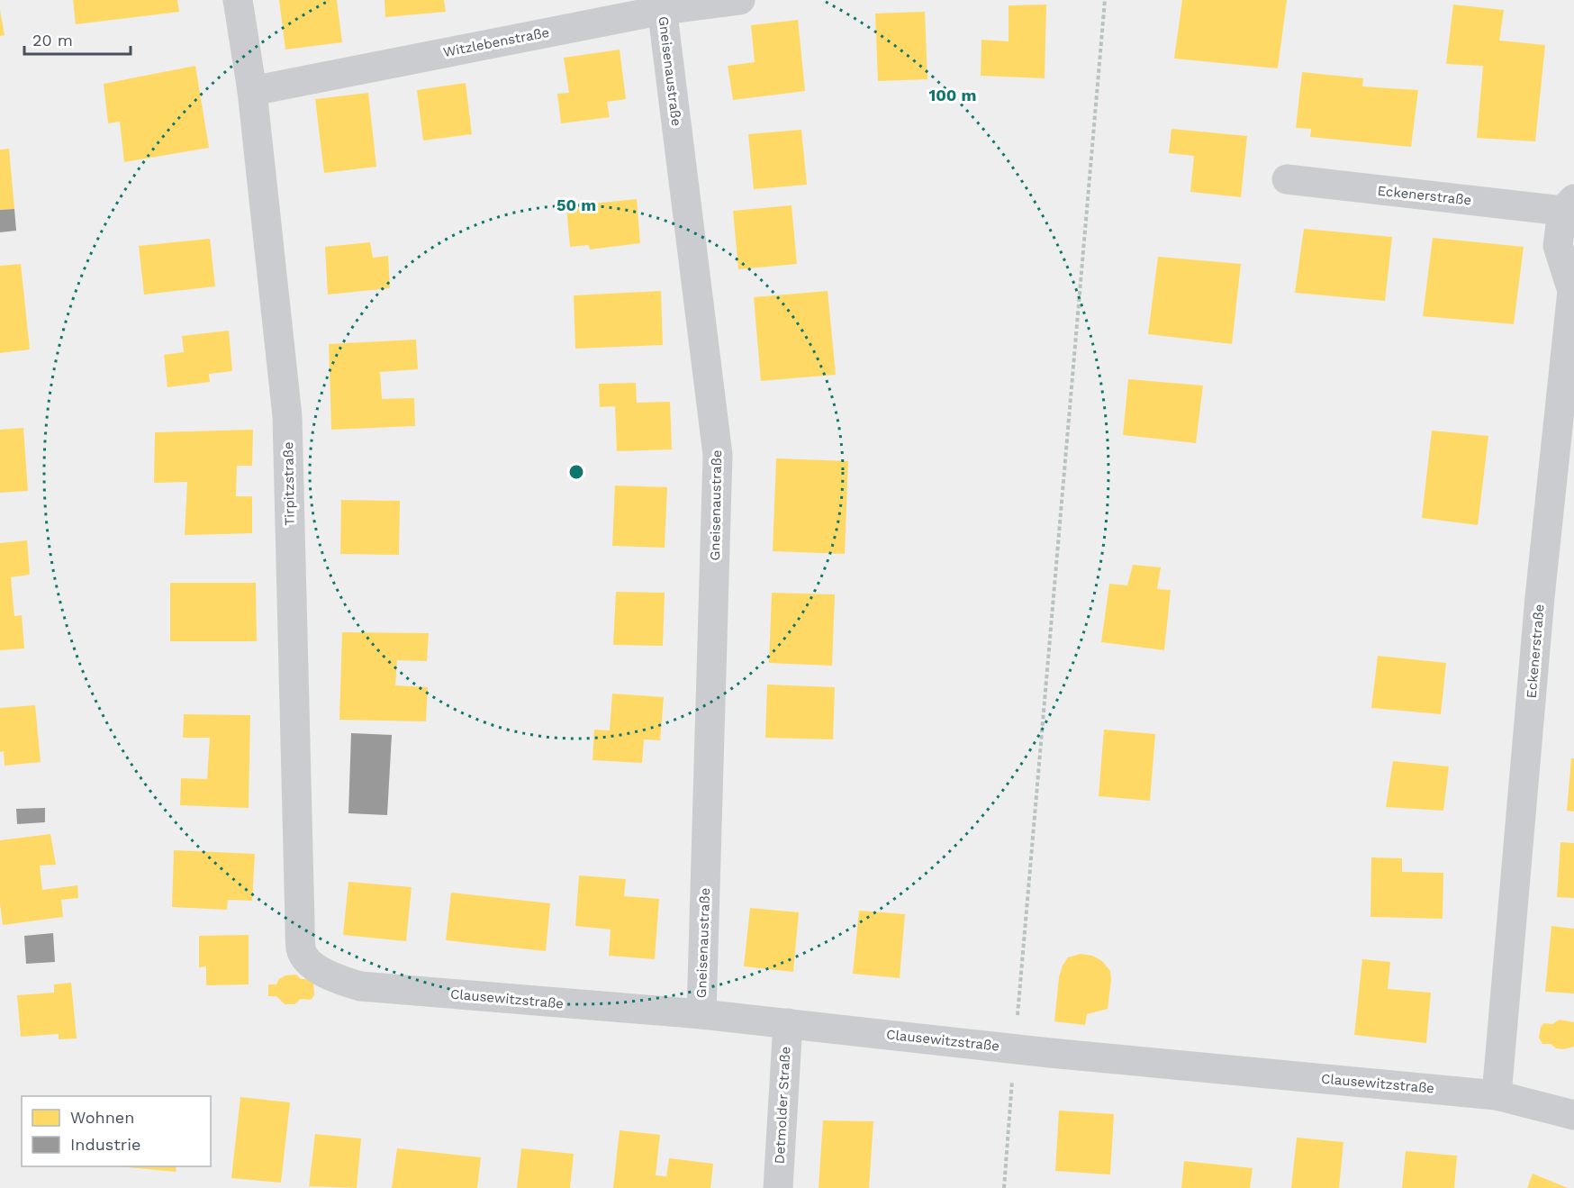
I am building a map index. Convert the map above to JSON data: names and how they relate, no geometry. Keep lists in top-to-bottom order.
{
  "streets": {
    "street": [
      "Witzlebenstraße",
      "Gneisenaustraße",
      "Eckenerstraße",
      "Tirpitzstraße",
      "Clausewitzstraße",
      "Detmolder Straße"
    ]
  },
  "crossings": [
    ["Witzlebenstraße", "Gneisenaustraße"],
    ["Witzlebenstraße", "Tirpitzstraße"],
    ["Gneisenaustraße", "Clausewitzstraße"],
    ["Eckenerstraße", "Clausewitzstraße"],
    ["Tirpitzstraße", "Clausewitzstraße"],
    ["Clausewitzstraße", "Detmolder Straße"]
  ],
  "legend": ["Wohnen", "Industrie"],
  "scale_bar": "20 m",
  "rings": ["100 m", "50 m"]
}
